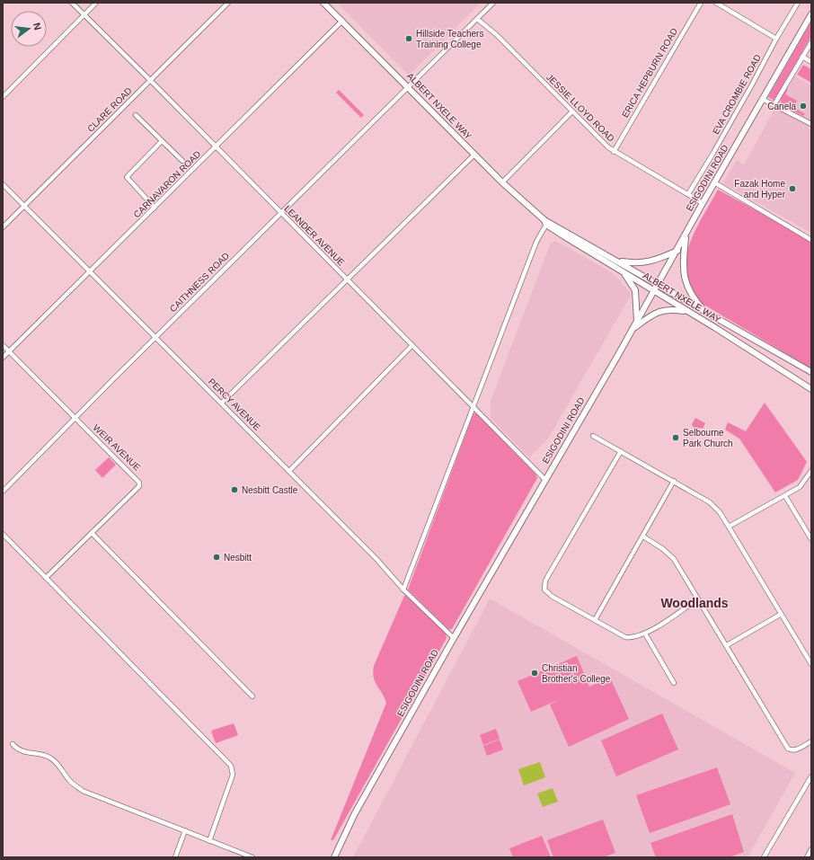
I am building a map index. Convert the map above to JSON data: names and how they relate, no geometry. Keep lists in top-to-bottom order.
{
  "streets": {
    "main road": ["ALBERT NXELE WAY", "ESIGODINI ROAD"],
    "street": [
      "ERICA HEPBURN ROAD",
      "EVA CROMBIE ROAD",
      "JESSIE LLOYD ROAD",
      "CLARE ROAD",
      "CARNAVARON ROAD",
      "LEANDER AVENUE",
      "CAITHNESS ROAD",
      "PERCY AVENUE",
      "WEIR AVENUE"
    ]
  },
  "crossings": [
    ["ERICA HEPBURN ROAD", "JESSIE LLOYD ROAD"],
    ["EVA CROMBIE ROAD", "JESSIE LLOYD ROAD"],
    ["ALBERT NXELE WAY", "ESIGODINI ROAD"],
    ["ALBERT NXELE WAY", "CARNAVARON ROAD"],
    ["ALBERT NXELE WAY", "CAITHNESS ROAD"],
    ["JESSIE LLOYD ROAD", "ESIGODINI ROAD"],
    ["JESSIE LLOYD ROAD", "CAITHNESS ROAD"],
    ["CLARE ROAD", "LEANDER AVENUE"],
    ["CLARE ROAD", "PERCY AVENUE"],
    ["ESIGODINI ROAD", "LEANDER AVENUE"],
    ["ESIGODINI ROAD", "PERCY AVENUE"],
    ["CARNAVARON ROAD", "LEANDER AVENUE"],
    ["CARNAVARON ROAD", "PERCY AVENUE"],
    ["CARNAVARON ROAD", "WEIR AVENUE"],
    ["LEANDER AVENUE", "CAITHNESS ROAD"],
    ["CAITHNESS ROAD", "PERCY AVENUE"],
    ["CAITHNESS ROAD", "WEIR AVENUE"]
  ],
  "districts": ["Woodlands"],
  "places": [
    "Hillside Teachers Training College",
    "Canela",
    "Fazak Home and Hyper",
    "Selbourne Park Church",
    "Nesbitt Castle",
    "Nesbitt",
    "Christian Brother's College"
  ],
  "north": "right"
}
